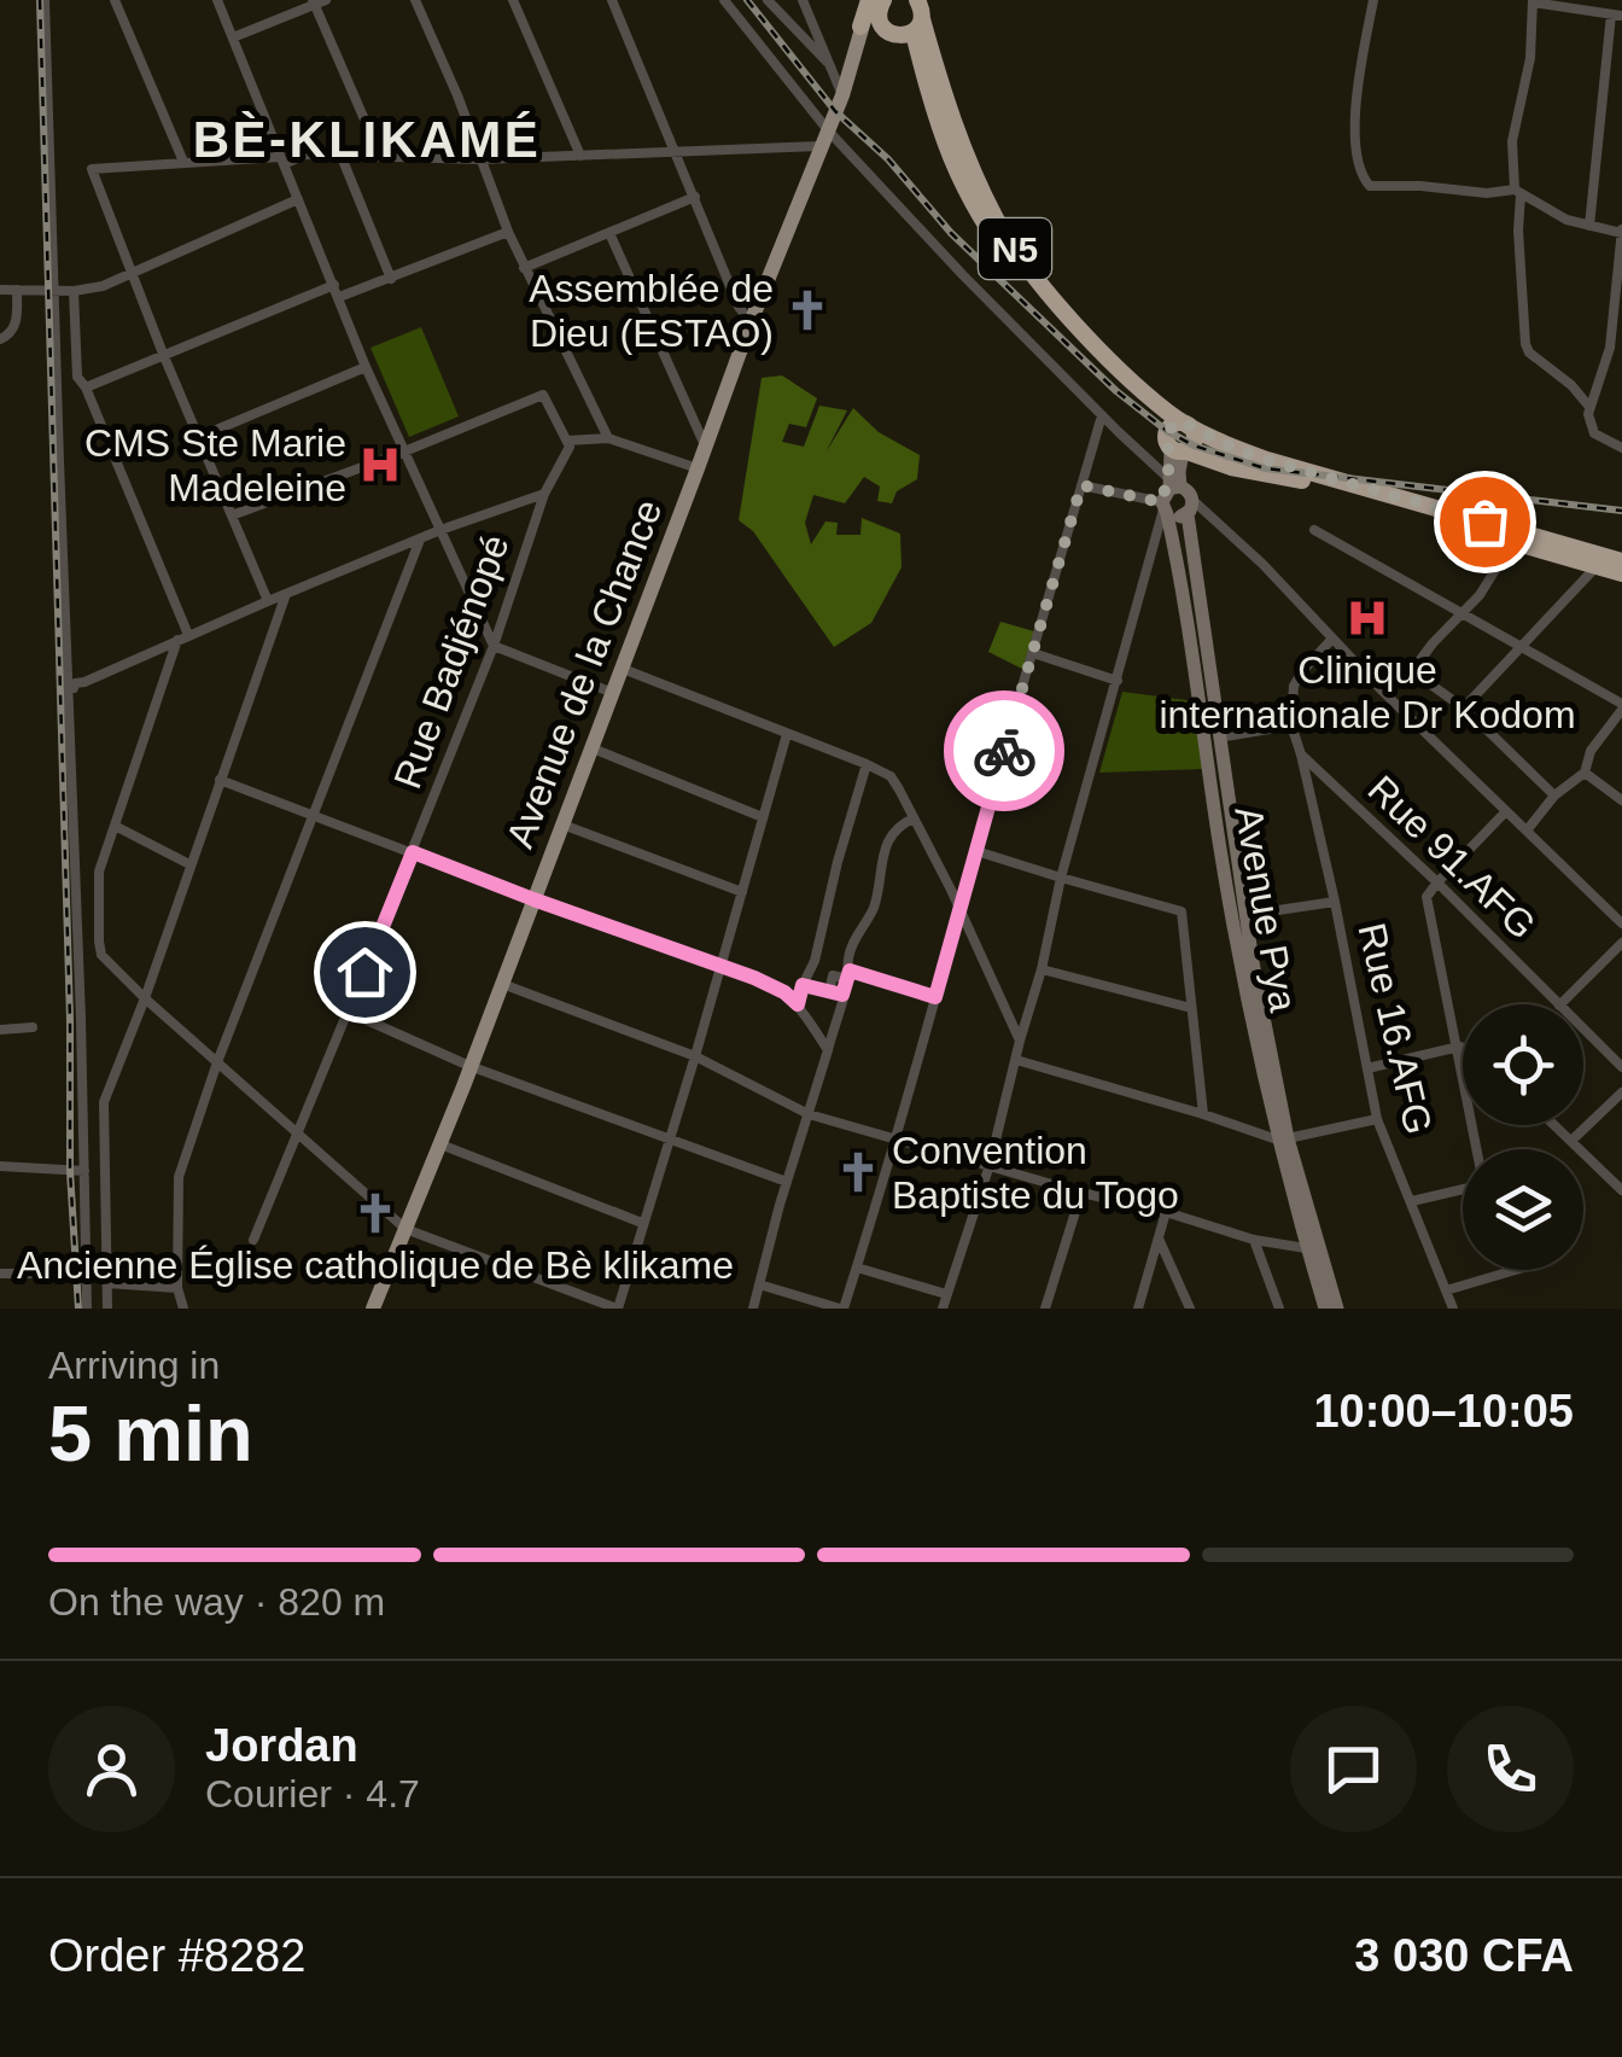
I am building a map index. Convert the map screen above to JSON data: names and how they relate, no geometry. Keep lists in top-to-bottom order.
{
  "streets": {
    "highway": ["N5"],
    "main road": ["Avenue de la Chance", "Avenue Pya"],
    "street": ["Rue Badjénopé", "Rue 91.AFG", "Rue 16.AFG"]
  },
  "crossings": [
    ["N5", "Avenue Pya"],
    ["Rue 91.AFG", "Rue 16.AFG"]
  ],
  "districts": ["BÈ-KLIKAMÉ"],
  "places": {
    "church": ["Assemblée de Dieu (ESTAO)", "Convention Baptiste du Togo", "Ancienne Église catholique de Bè klikame"],
    "hospital": ["CMS Ste Marie Madeleine", "Clinique internationale Dr Kodom"]
  },
  "page": {
    "heading": ["5 min", "Arriving in", "10:00–10:05"],
    "panel": [
      "Jordan",
      "Courier · 4.7",
      "Order #8282",
      "3 030 CFA"
    ],
    "bar": "On the way · 820 m"
  }
}
